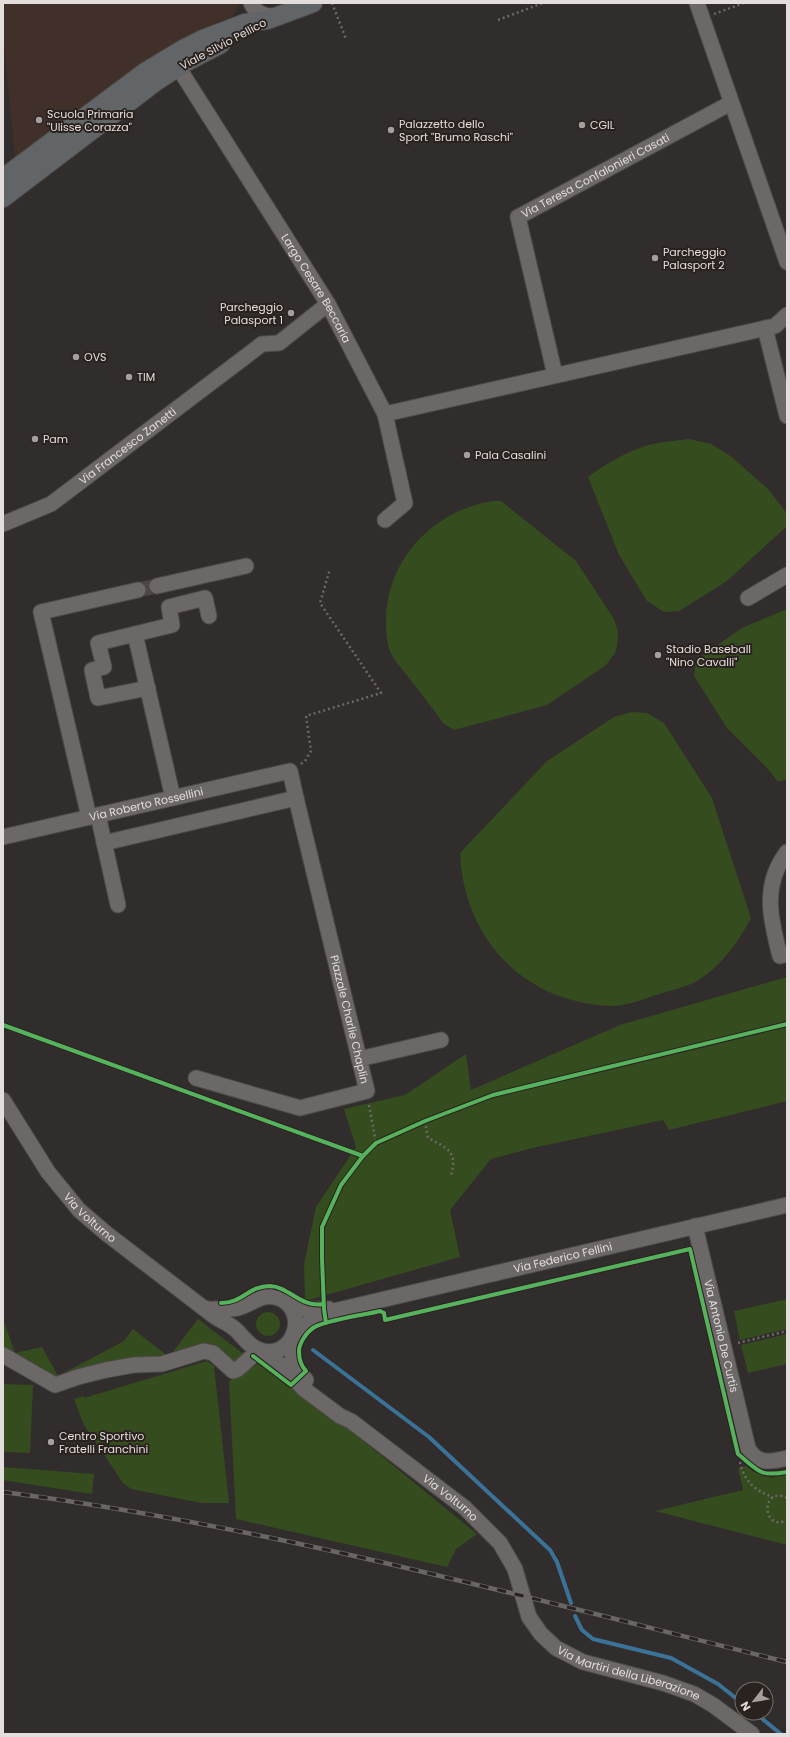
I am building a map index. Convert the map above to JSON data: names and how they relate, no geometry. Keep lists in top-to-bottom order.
{
  "streets": {
    "main road": ["Viale Silvio Pellico"],
    "street": [
      "Via Teresa Confalonieri Casati",
      "Largo Cesare Beccaria",
      "Via Francesco Zanetti",
      "Via Roberto Rossellini",
      "Piazzale Charlie Chaplin",
      "Via Volturno",
      "Via Federico Fellini",
      "Via Antonio De Curtis",
      "Via Martiri della Liberazione"
    ]
  },
  "crossings": [
    ["Viale Silvio Pellico", "Largo Cesare Beccaria"],
    ["Largo Cesare Beccaria", "Via Francesco Zanetti"],
    ["Via Roberto Rossellini", "Piazzale Charlie Chaplin"],
    ["Via Volturno", "Via Federico Fellini"],
    ["Via Volturno", "Via Martiri della Liberazione"],
    ["Via Federico Fellini", "Via Antonio De Curtis"]
  ],
  "places": [
    "Scuola Primaria \"Ulisse Corazza\"",
    "CGIL",
    "Palazzetto dello Sport \"Brumo Raschi\"",
    "Parcheggio Palasport 2",
    "Parcheggio Palasport 1",
    "OVS",
    "TIM",
    "Pam",
    "Pala Casalini",
    "Stadio Baseball \"Nino Cavalli\"",
    "Centro Sportivo Fratelli Franchini"
  ],
  "north": "bottom left"
}
